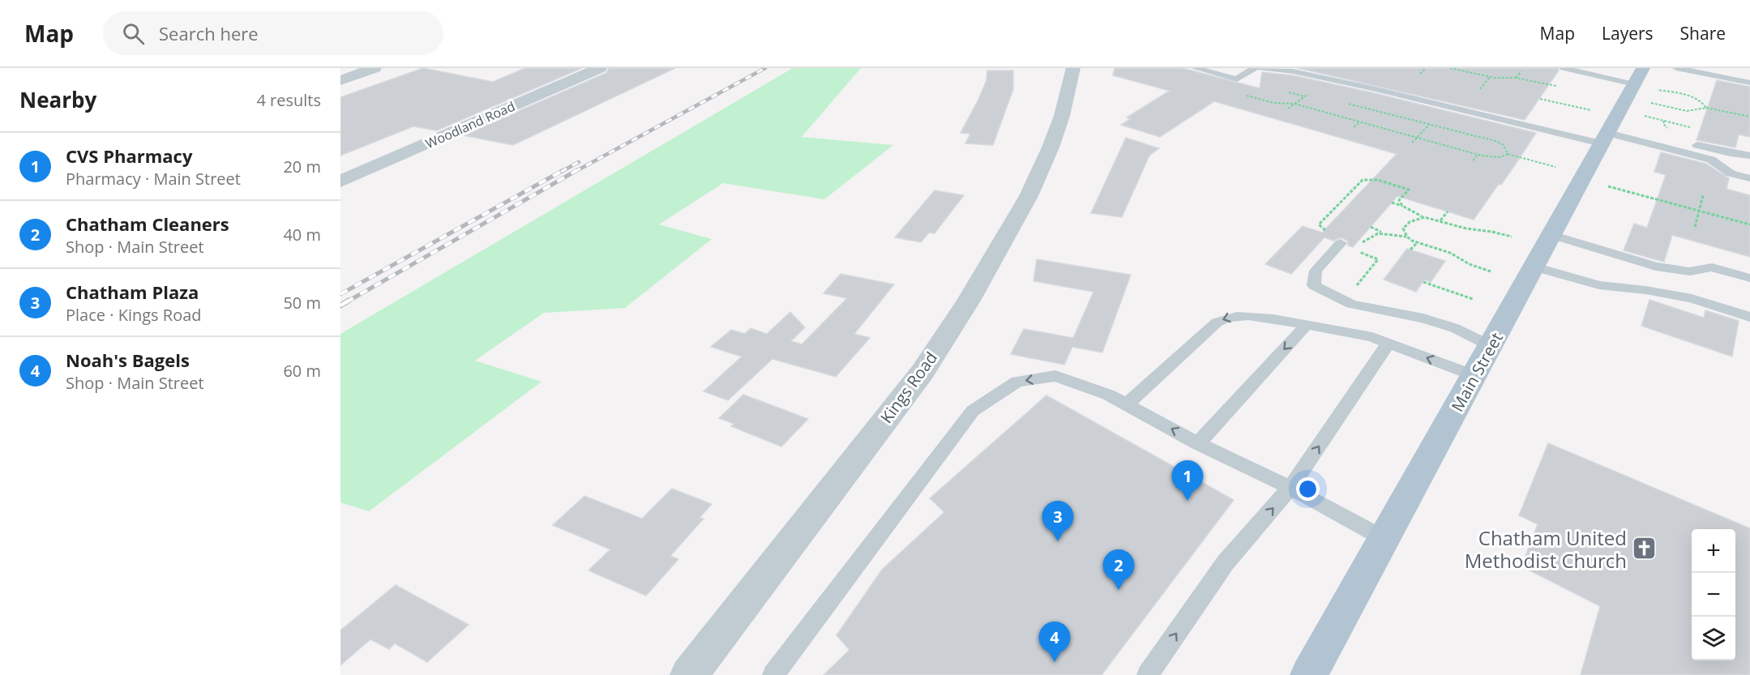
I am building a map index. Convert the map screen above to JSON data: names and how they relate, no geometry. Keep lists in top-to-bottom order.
{
  "streets": {
    "main road": ["Main Street"],
    "street": ["Woodland Road", "Kings Road"]
  },
  "places": {
    "church": ["Chatham United Methodist Church"]
  },
  "page": {
    "header": "Map",
    "search": "Search here",
    "nav": ["Map", "Layers", "Share"],
    "heading": ["Nearby", "4 results"],
    "list": [
      {
        "mark": "1",
        "name": "CVS Pharmacy",
        "note": "Pharmacy · Main Street",
        "value": "20 m"
      },
      {
        "mark": "2",
        "name": "Chatham Cleaners",
        "note": "Shop · Main Street",
        "value": "40 m"
      },
      {
        "mark": "3",
        "name": "Chatham Plaza",
        "note": "Place · Kings Road",
        "value": "50 m"
      },
      {
        "mark": "4",
        "name": "Noah's Bagels",
        "note": "Shop · Main Street",
        "value": "60 m"
      }
    ],
    "pins": [
      "1",
      "3",
      "2",
      "4"
    ],
    "map_buttons": ["+", "−"]
  }
}
